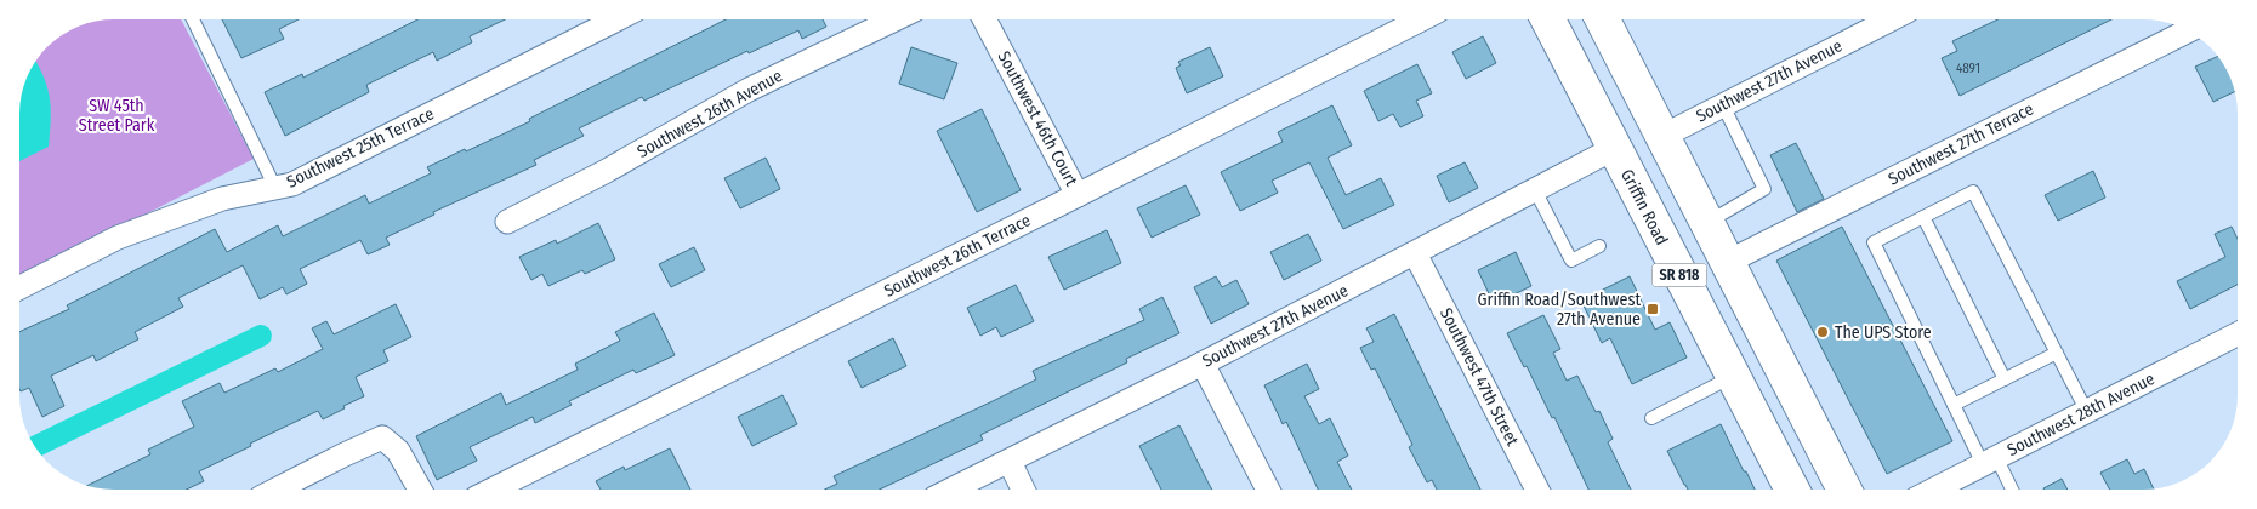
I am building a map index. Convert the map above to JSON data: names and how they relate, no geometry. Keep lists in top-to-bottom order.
{
  "streets": {
    "main road": ["Griffin Road", "SR 818"],
    "street": [
      "Southwest 27th Avenue",
      "Southwest 26th Avenue",
      "Southwest 46th Court",
      "Southwest 27th Terrace",
      "Southwest 25th Terrace",
      "Southwest 26th Terrace",
      "Southwest 47th Street",
      "Southwest 28th Avenue"
    ]
  },
  "crossings": [
    ["Southwest 27th Avenue", "Griffin Road"],
    ["Southwest 27th Avenue", "SR 818"],
    ["Southwest 27th Avenue", "Southwest 47th Street"],
    ["Southwest 46th Court", "Southwest 26th Terrace"],
    ["Southwest 27th Terrace", "SR 818"]
  ],
  "parks": ["SW 45th Street Park"],
  "places": {
    "transit": ["Griffin Road/Southwest 27th Avenue"],
    "other": ["The UPS Store"]
  },
  "house_numbers": ["4891"]
}
